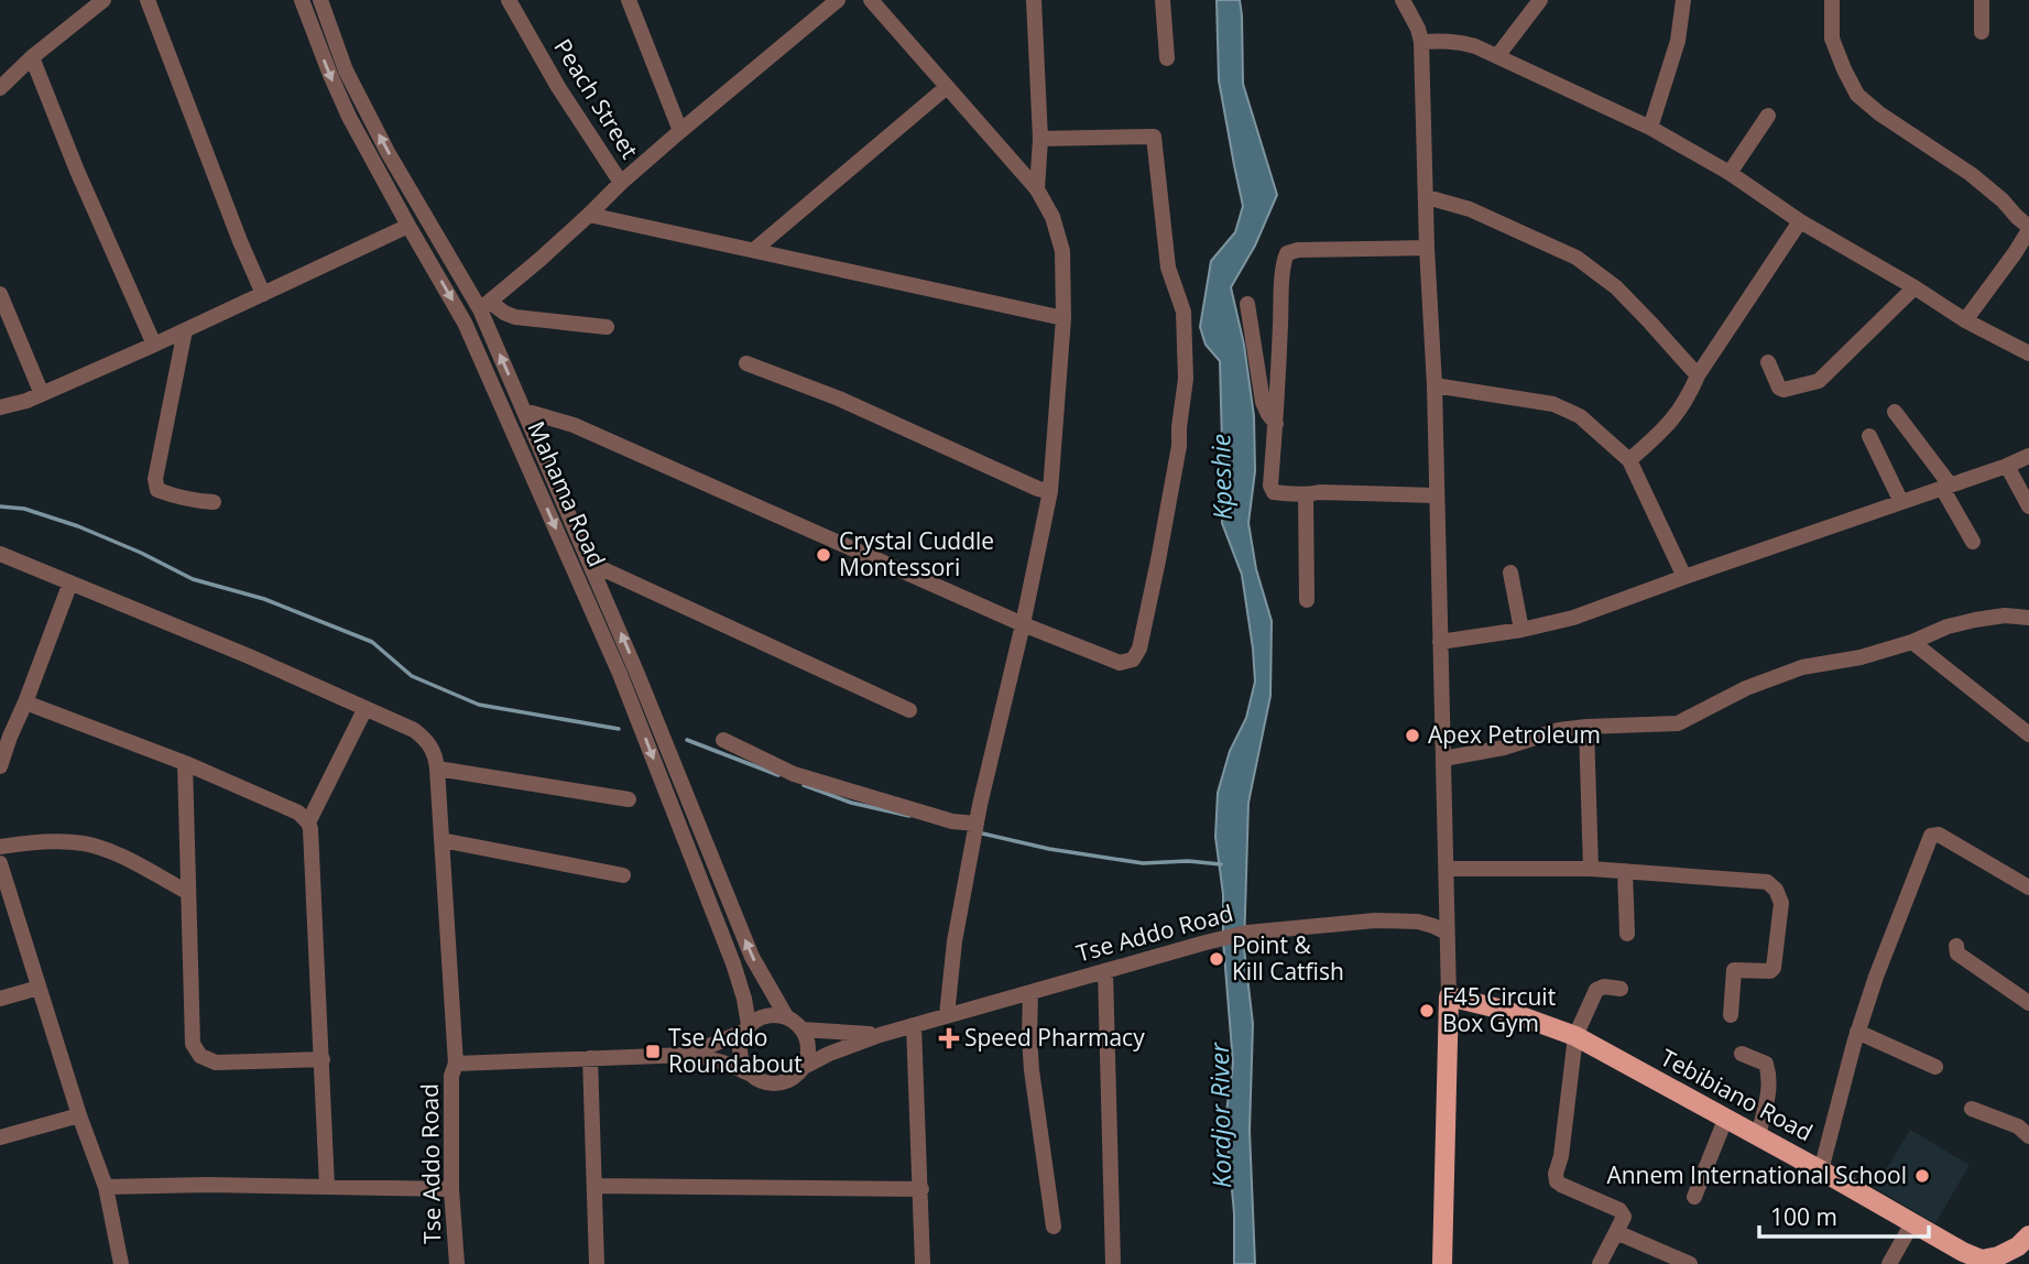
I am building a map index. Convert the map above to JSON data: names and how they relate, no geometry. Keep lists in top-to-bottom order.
{
  "streets": {
    "main road": ["Tebibiano Road"],
    "street": ["Peach Street", "Mahama Road", "Tse Addo Road"]
  },
  "crossings": [
    ["Mahama Road", "Tse Addo Road"]
  ],
  "water": ["Kpeshie", "Kordjor River"],
  "places": {
    "other": [
      "Crystal Cuddle Montessori",
      "Apex Petroleum",
      "Point & Kill Catfish",
      "F45 Circuit Box Gym",
      "Annem International School"
    ],
    "health": ["Speed Pharmacy"],
    "transit": ["Tse Addo Roundabout"]
  },
  "scale_bar": "100 m"
}
